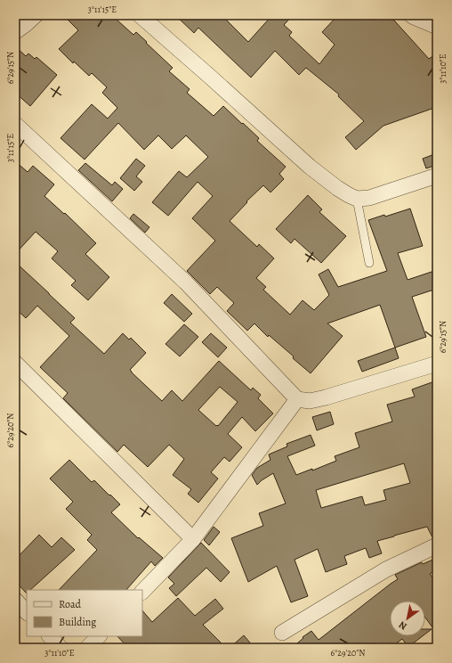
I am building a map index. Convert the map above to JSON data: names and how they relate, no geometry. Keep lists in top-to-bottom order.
{
  "legend": ["Road", "Building"],
  "north": "bottom left",
  "coordinates": [
    "3°11'15\"E",
    "6°29'15\"N",
    "3°11'10\"E",
    "6°29'20\"N"
  ]
}
